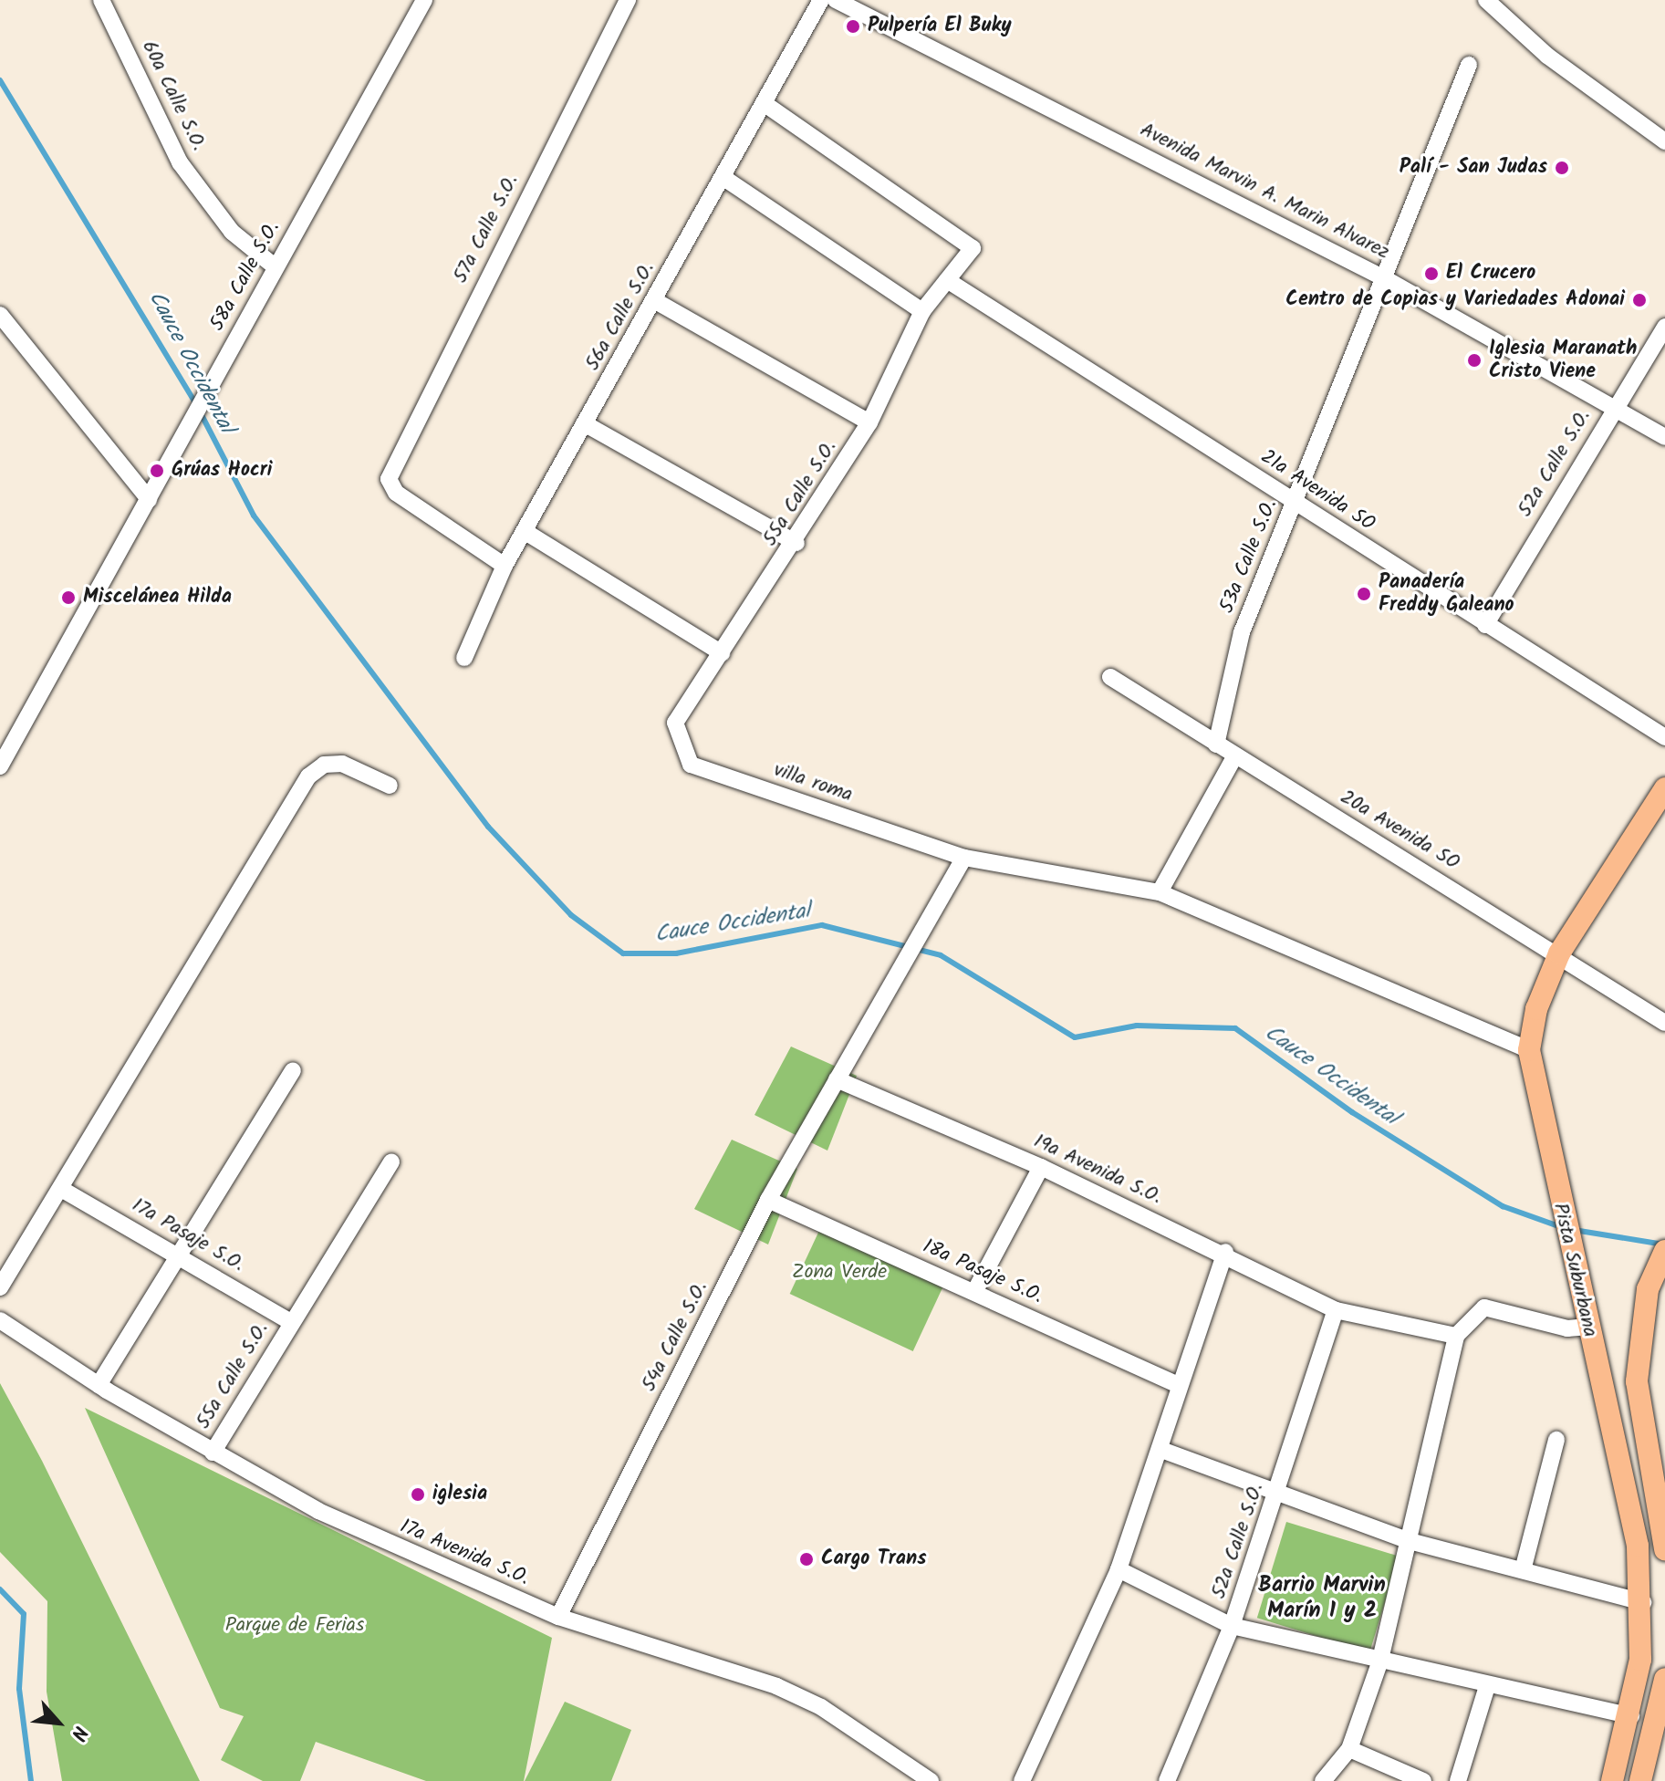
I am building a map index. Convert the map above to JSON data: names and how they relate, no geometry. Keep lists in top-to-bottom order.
{
  "streets": {
    "main road": ["Pista Suburbana"],
    "street": [
      "60a Calle S.O.",
      "Avenida Marvin A. Marin Alvarez",
      "57a Calle S.O.",
      "58a Calle S.O.",
      "56a Calle S.O.",
      "52a Calle S.O.",
      "21a Avenida SO",
      "55a Calle S.O.",
      "53a Calle S.O.",
      "villa roma",
      "20a Avenida SO",
      "19a Avenida S.O.",
      "17a Pasaje S.O.",
      "18a Pasaje S.O.",
      "54a Calle S.O.",
      "17a Avenida S.O."
    ]
  },
  "crossings": [
    ["60a Calle S.O.", "58a Calle S.O."],
    ["Avenida Marvin A. Marin Alvarez", "52a Calle S.O."],
    ["Avenida Marvin A. Marin Alvarez", "53a Calle S.O."],
    ["57a Calle S.O.", "56a Calle S.O."],
    ["56a Calle S.O.", "55a Calle S.O."],
    ["52a Calle S.O.", "21a Avenida SO"],
    ["52a Calle S.O.", "19a Avenida S.O."],
    ["21a Avenida SO", "55a Calle S.O."],
    ["21a Avenida SO", "53a Calle S.O."],
    ["55a Calle S.O.", "villa roma"],
    ["55a Calle S.O.", "17a Pasaje S.O."],
    ["55a Calle S.O.", "17a Avenida S.O."],
    ["53a Calle S.O.", "20a Avenida SO"],
    ["villa roma", "Pista Suburbana"],
    ["20a Avenida SO", "Pista Suburbana"],
    ["19a Avenida S.O.", "54a Calle S.O."],
    ["18a Pasaje S.O.", "54a Calle S.O."],
    ["54a Calle S.O.", "17a Avenida S.O."]
  ],
  "districts": ["Barrio Marvin Marín 1 y 2"],
  "water": ["Cauce Occidental"],
  "parks": ["Zona Verde", "Parque de Ferias"],
  "places": [
    "Pulpería El Buky",
    "Palí - San Judas",
    "El Crucero",
    "Centro de Copias y Variedades Adonai",
    "Iglesia Maranath Cristo Viene",
    "Grúas Hocri",
    "Panadería Freddy Galeano",
    "Miscelánea Hilda",
    "iglesia",
    "Cargo Trans"
  ],
  "north": "bottom right"
}
